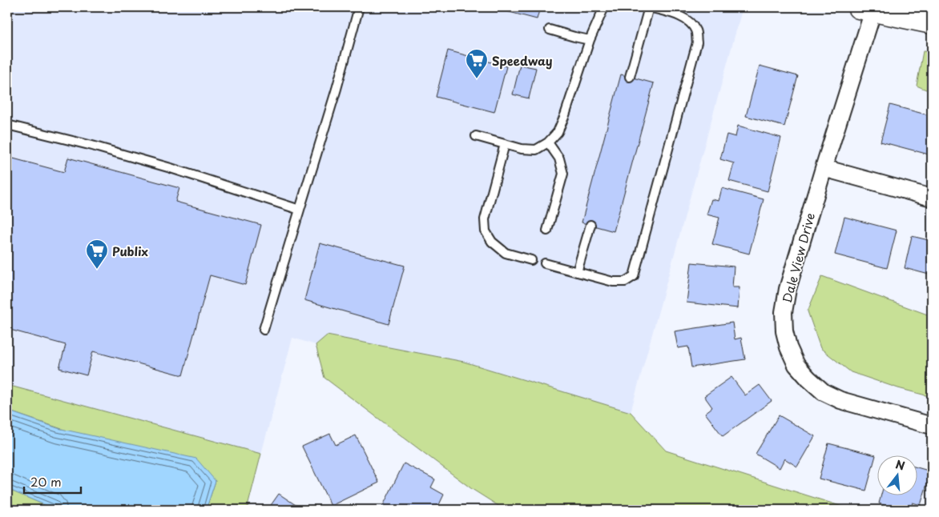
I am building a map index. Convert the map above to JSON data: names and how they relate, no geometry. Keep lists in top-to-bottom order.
{
  "streets": {
    "street": ["Dale View Drive"]
  },
  "places": {
    "supermarket": ["Speedway", "Publix"]
  },
  "scale_bar": "20 m",
  "north": "top"
}
